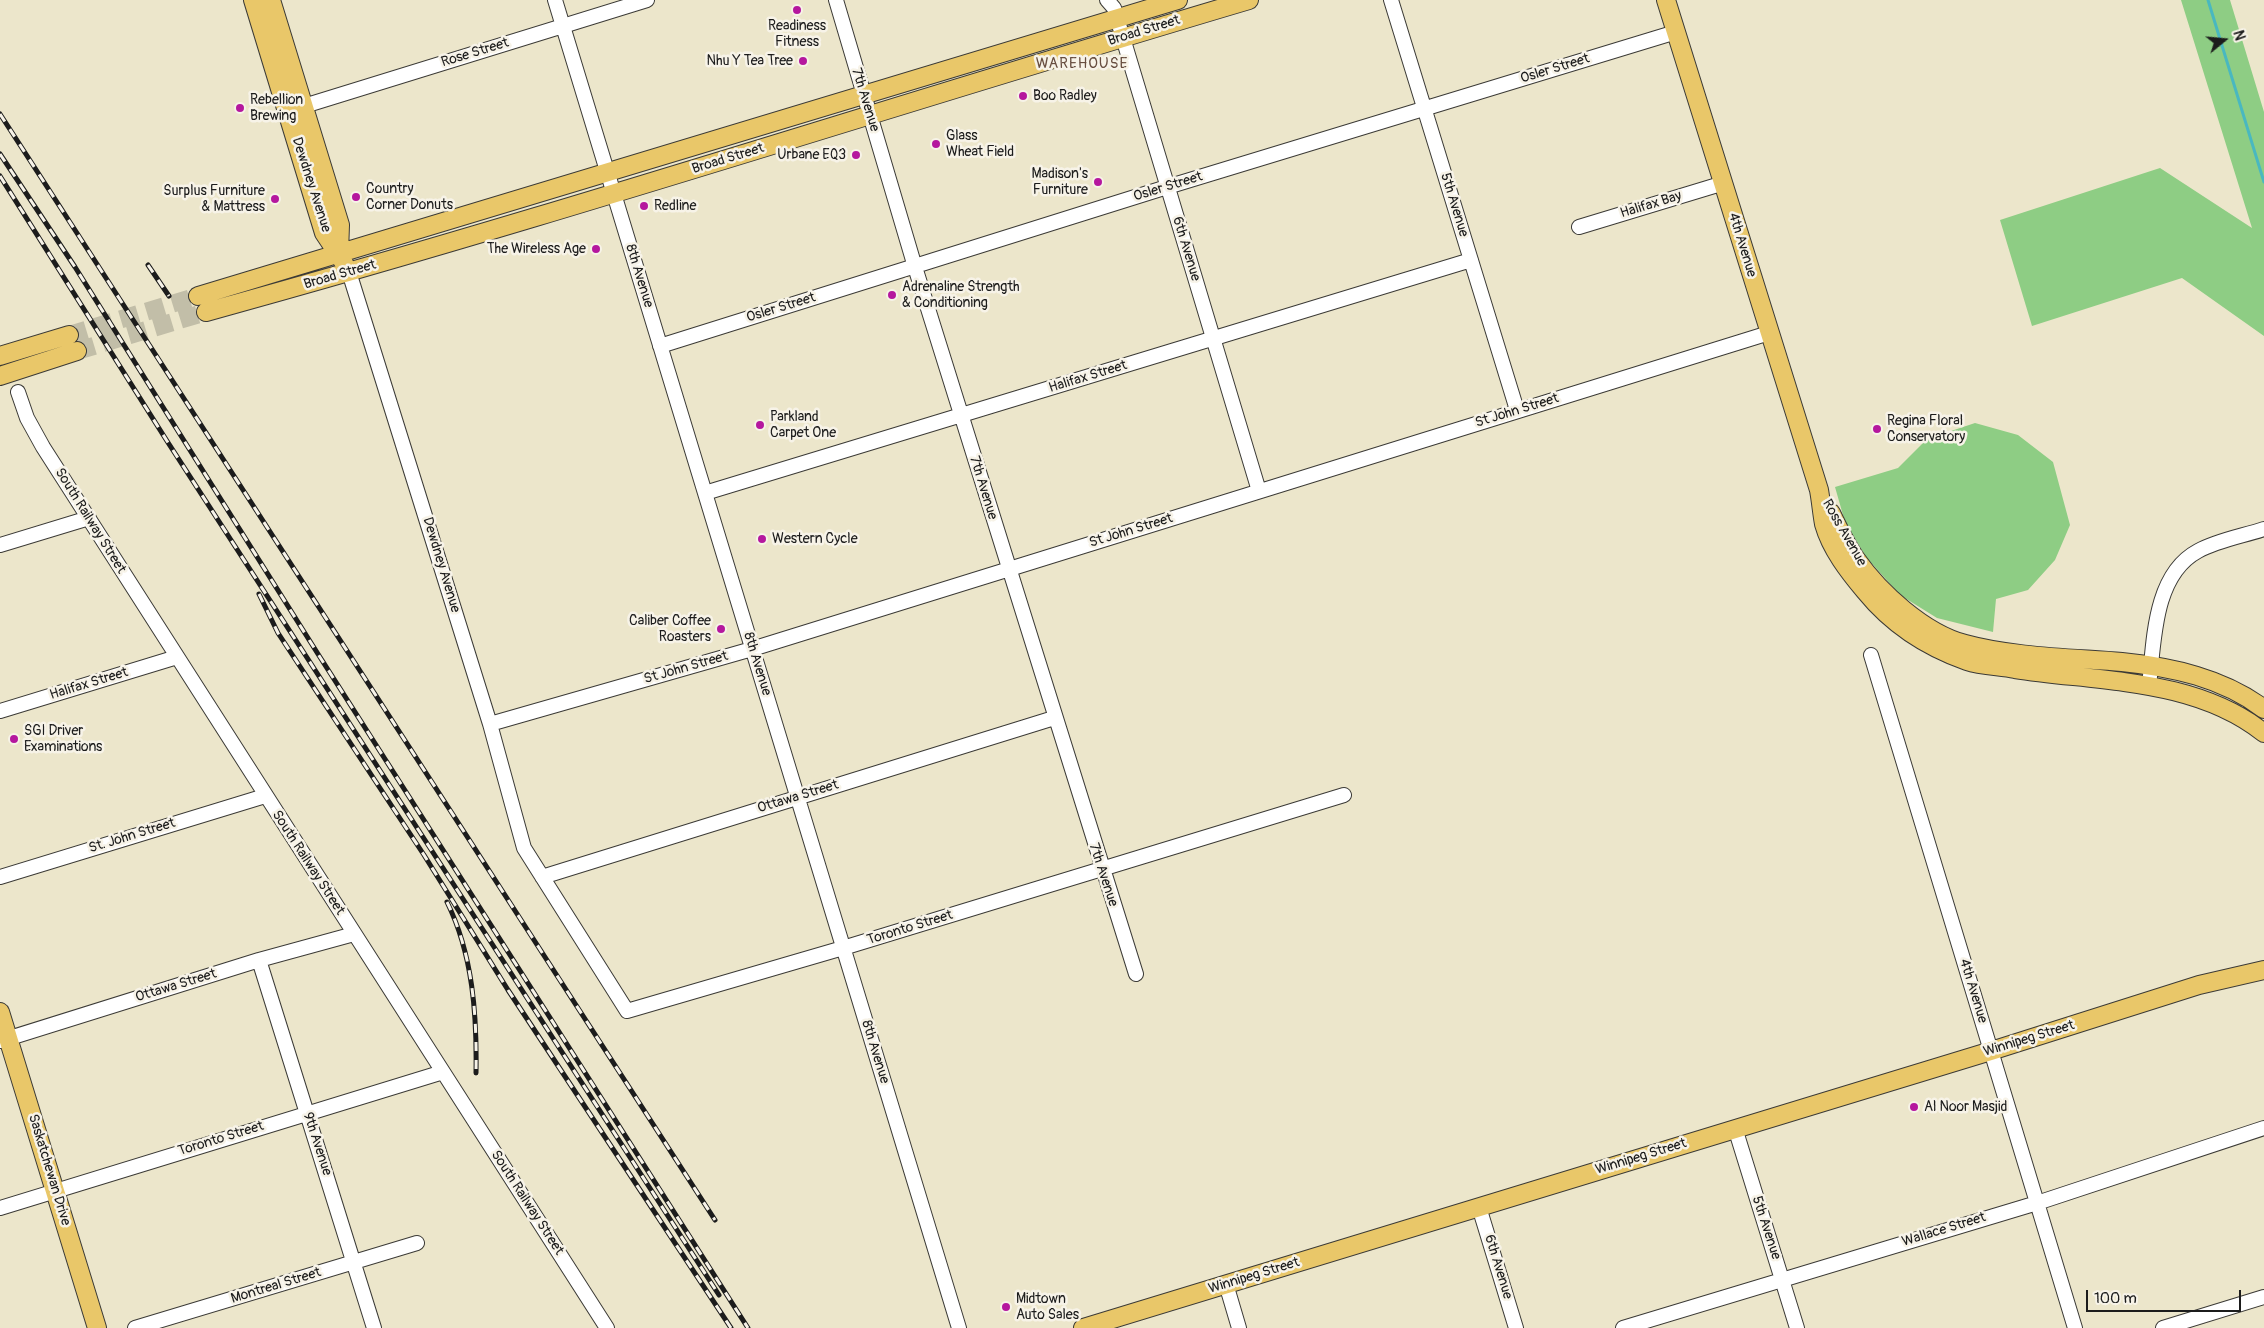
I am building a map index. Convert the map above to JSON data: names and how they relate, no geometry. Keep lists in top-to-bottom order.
{
  "streets": {
    "main road": [
      "Broad Street",
      "Dewdney Avenue",
      "4th Avenue",
      "Ross Avenue",
      "Winnipeg Street",
      "Saskatchewan Drive"
    ],
    "street": [
      "Rose Street",
      "Osler Street",
      "7th Avenue",
      "5th Avenue",
      "Halifax Bay",
      "6th Avenue",
      "8th Avenue",
      "Halifax Street",
      "St John Street",
      "South Railway Street",
      "Ottawa Street",
      "St. John Street",
      "Toronto Street",
      "9th Avenue",
      "Wallace Street",
      "Montreal Street"
    ]
  },
  "crossings": [
    ["Broad Street", "7th Avenue"],
    ["Broad Street", "Dewdney Avenue"],
    ["Broad Street", "6th Avenue"],
    ["Broad Street", "8th Avenue"],
    ["Rose Street", "Dewdney Avenue"],
    ["Rose Street", "8th Avenue"],
    ["Osler Street", "7th Avenue"],
    ["Osler Street", "5th Avenue"],
    ["Osler Street", "4th Avenue"],
    ["Osler Street", "6th Avenue"],
    ["Osler Street", "8th Avenue"],
    ["7th Avenue", "Halifax Street"],
    ["7th Avenue", "St John Street"],
    ["7th Avenue", "Ottawa Street"],
    ["7th Avenue", "Toronto Street"],
    ["Dewdney Avenue", "St John Street"],
    ["Dewdney Avenue", "Ottawa Street"],
    ["Dewdney Avenue", "Toronto Street"],
    ["5th Avenue", "Halifax Street"],
    ["5th Avenue", "St John Street"],
    ["5th Avenue", "Winnipeg Street"],
    ["5th Avenue", "Wallace Street"],
    ["Halifax Bay", "4th Avenue"],
    ["4th Avenue", "St John Street"],
    ["4th Avenue", "Ross Avenue"],
    ["4th Avenue", "Winnipeg Street"],
    ["4th Avenue", "Wallace Street"],
    ["6th Avenue", "Halifax Street"],
    ["6th Avenue", "St John Street"],
    ["6th Avenue", "Winnipeg Street"],
    ["8th Avenue", "Halifax Street"],
    ["8th Avenue", "St John Street"],
    ["8th Avenue", "Ottawa Street"],
    ["8th Avenue", "Toronto Street"],
    ["Halifax Street", "South Railway Street"],
    ["South Railway Street", "Ottawa Street"],
    ["South Railway Street", "St. John Street"],
    ["South Railway Street", "Toronto Street"],
    ["Ottawa Street", "Toronto Street"],
    ["Ottawa Street", "9th Avenue"],
    ["Ottawa Street", "Saskatchewan Drive"],
    ["Toronto Street", "9th Avenue"],
    ["Toronto Street", "Saskatchewan Drive"],
    ["9th Avenue", "Montreal Street"]
  ],
  "districts": ["WAREHOUSE"],
  "places": [
    "Readiness Fitness",
    "Nhu Y Tea Tree",
    "Boo Radley",
    "Rebellion Brewing",
    "Glass Wheat Field",
    "Urbane EQ3",
    "Madison's Furniture",
    "Country Corner Donuts",
    "Surplus Furniture & Mattress",
    "Redline",
    "The Wireless Age",
    "Adrenaline Strength & Conditioning",
    "Parkland Carpet One",
    "Regina Floral Conservatory",
    "Western Cycle",
    "Caliber Coffee Roasters",
    "SGI Driver Examinations",
    "Al Noor Masjid",
    "Midtown Auto Sales"
  ],
  "scale_bar": "100 m",
  "north": "right"
}
